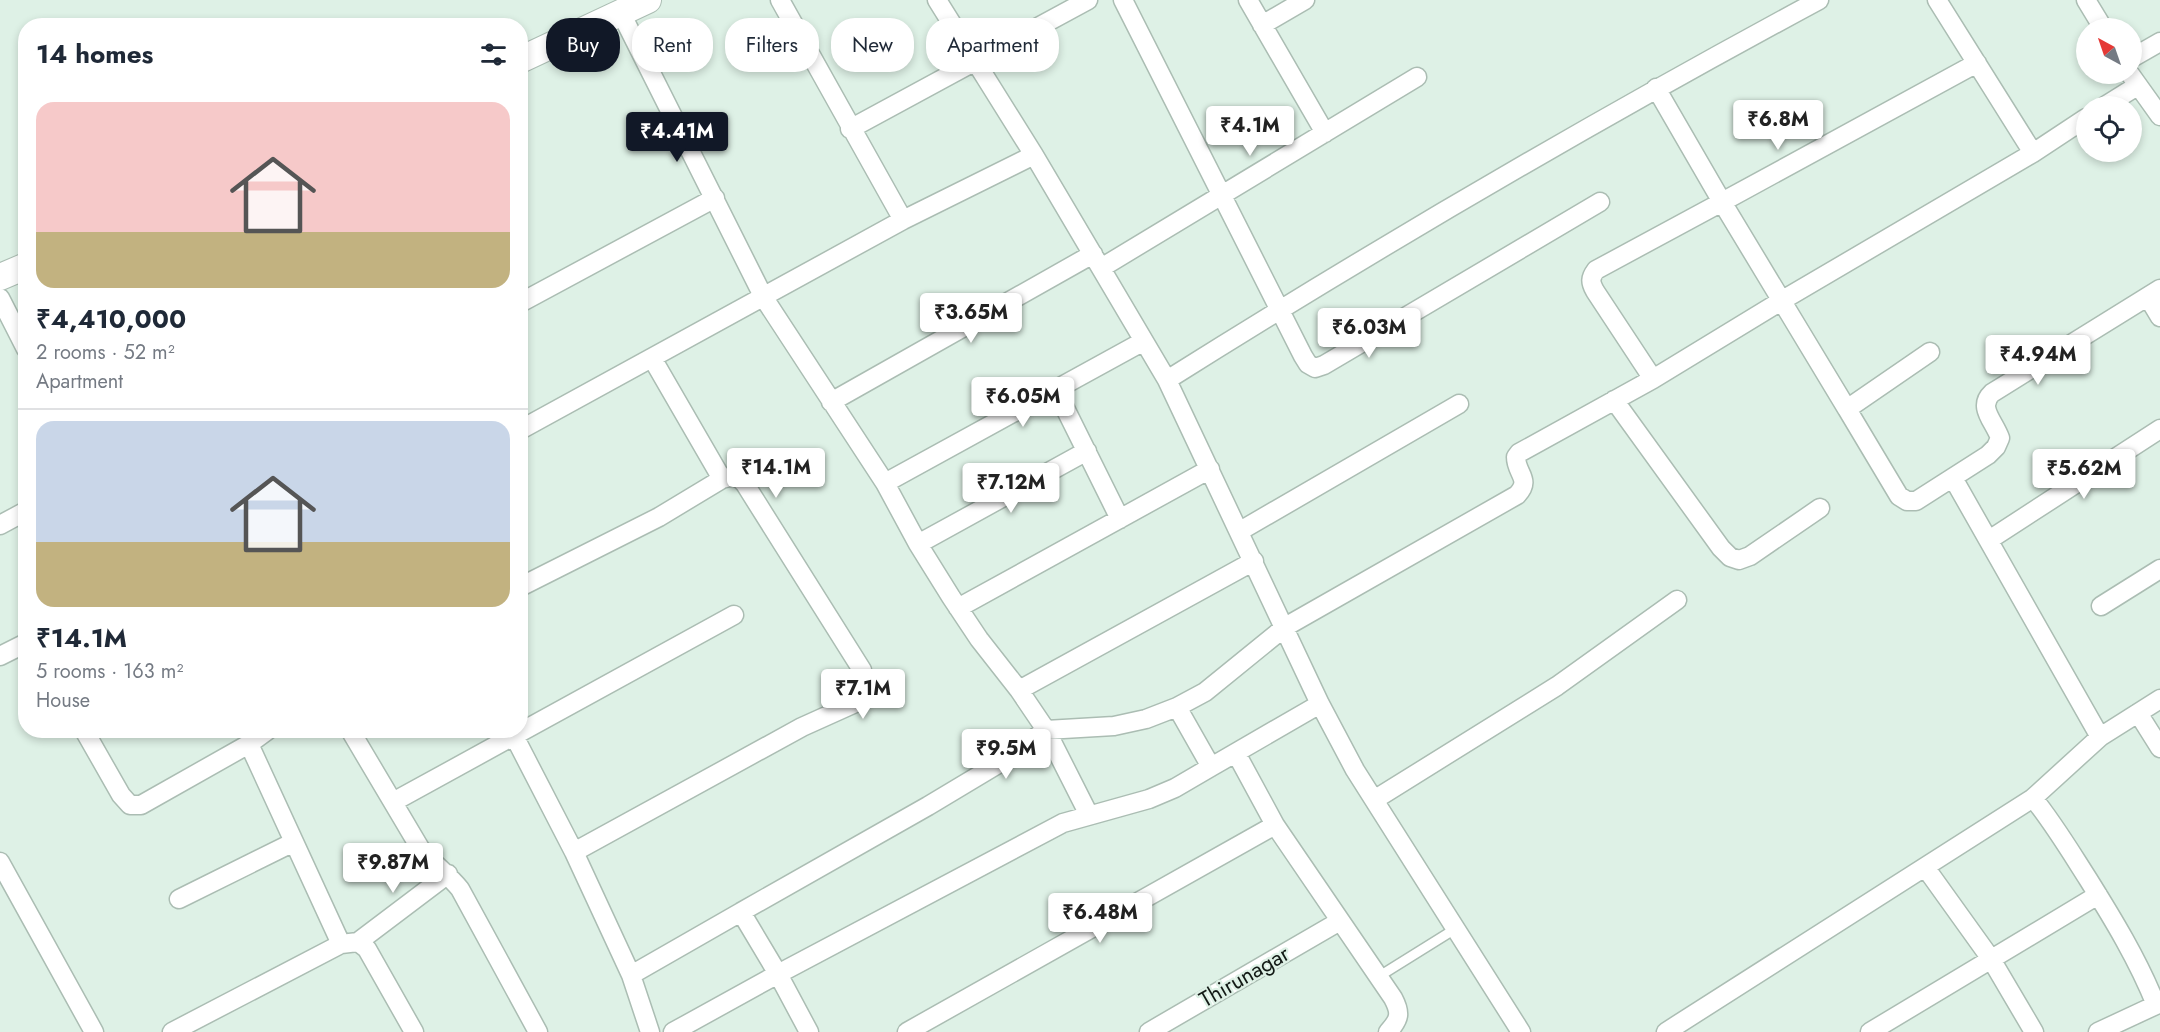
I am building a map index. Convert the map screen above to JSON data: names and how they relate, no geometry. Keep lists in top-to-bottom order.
{
  "streets": {
    "street": ["Thirunagar"]
  },
  "north": "top left",
  "page": {
    "chip": [
      "Buy",
      "Rent",
      "Filters",
      "New",
      "Apartment"
    ],
    "heading": "14 homes",
    "list": [
      {
        "name": "₹4,410,000",
        "note": "2 rooms · 52 m² · Apartment"
      },
      {
        "name": "₹14.1M",
        "note": "5 rooms · 163 m² · House"
      }
    ],
    "price": [
      "₹6.8M",
      "₹4.1M",
      "₹4.41M",
      "₹3.65M",
      "₹6.03M",
      "₹4.94M",
      "₹6.05M",
      "₹14.1M",
      "₹5.62M",
      "₹7.12M",
      "₹7.1M",
      "₹9.5M",
      "₹9.87M",
      "₹6.48M"
    ]
  }
}
